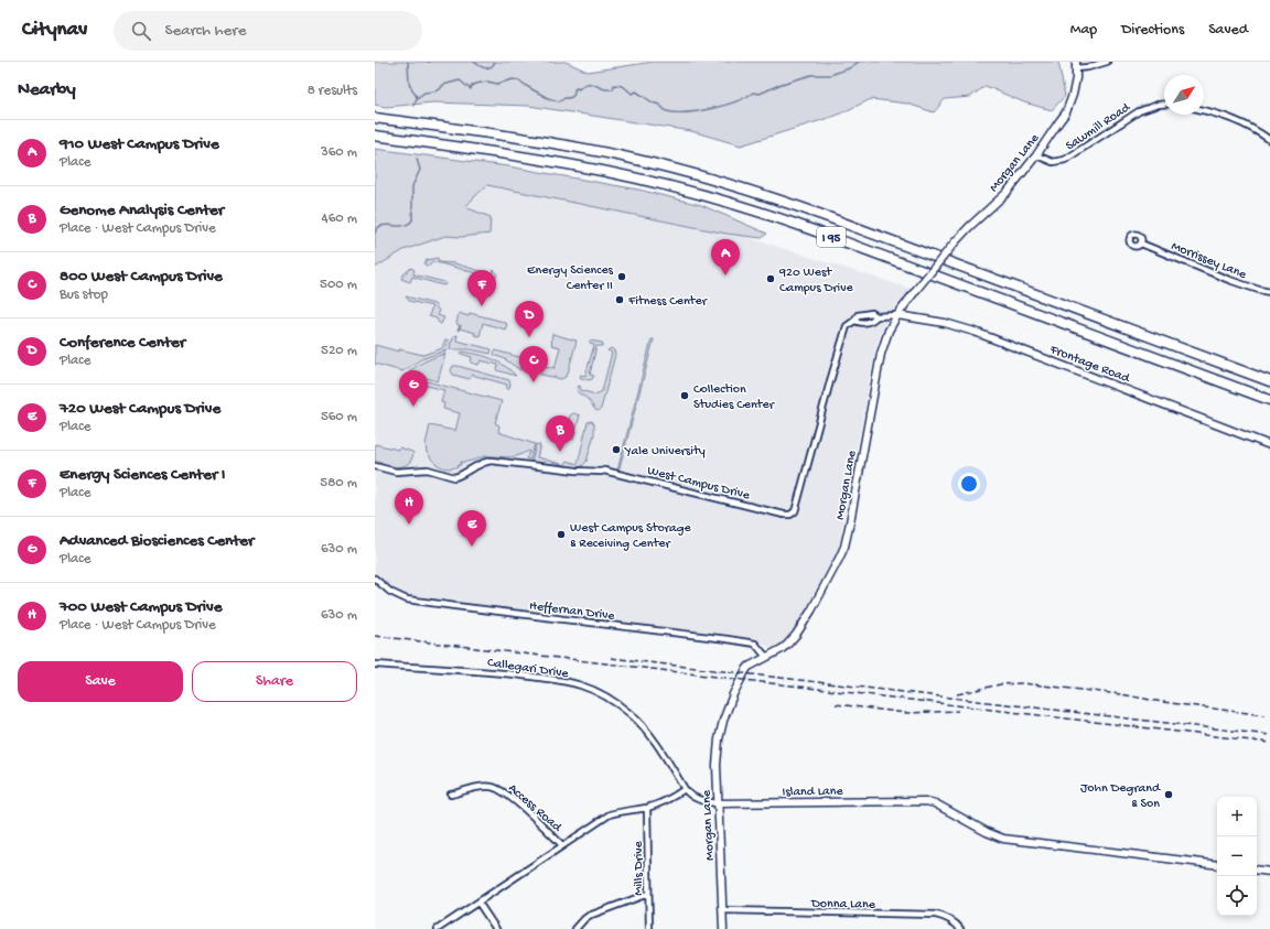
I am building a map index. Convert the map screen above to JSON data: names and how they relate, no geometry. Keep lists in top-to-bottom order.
{
  "streets": {
    "highway": ["I 95"],
    "street": [
      "Sawmill Road",
      "Morgan Lane",
      "Morrissey Lane",
      "Frontage Road",
      "West Campus Drive",
      "Heffernan Drive",
      "Callegari Drive",
      "Island Lane",
      "Access Road",
      "Mills Drive",
      "Donna Lane"
    ]
  },
  "crossings": [
    ["Sawmill Road", "Morgan Lane"],
    ["Morgan Lane", "Frontage Road"],
    ["Morgan Lane", "Heffernan Drive"],
    ["Morgan Lane", "Island Lane"],
    ["Morgan Lane", "Donna Lane"],
    ["Callegari Drive", "Island Lane"]
  ],
  "places": [
    "Energy Sciences Center II",
    "920 West Campus Drive",
    "Fitness Center",
    "Collection Studies Center",
    "Yale University",
    "West Campus Storage & Receiving Center",
    "John Degrand & Son"
  ],
  "north": "top right",
  "page": {
    "header": "Citynav",
    "search": "Search here",
    "nav": ["Map", "Directions", "Saved"],
    "heading": ["Nearby", "8 results"],
    "list": [
      {
        "mark": "A",
        "name": "910 West Campus Drive",
        "note": "Place",
        "value": "360 m"
      },
      {
        "mark": "B",
        "name": "Genome Analysis Center",
        "note": "Place · West Campus Drive",
        "value": "460 m"
      },
      {
        "mark": "C",
        "name": "800 West Campus Drive",
        "note": "Bus stop",
        "value": "500 m"
      },
      {
        "mark": "D",
        "name": "Conference Center",
        "note": "Place",
        "value": "520 m"
      },
      {
        "mark": "E",
        "name": "720 West Campus Drive",
        "note": "Place",
        "value": "560 m"
      },
      {
        "mark": "F",
        "name": "Energy Sciences Center I",
        "note": "Place",
        "value": "580 m"
      },
      {
        "mark": "G",
        "name": "Advanced Biosciences Center",
        "note": "Place",
        "value": "630 m"
      },
      {
        "mark": "H",
        "name": "700 West Campus Drive",
        "note": "Place · West Campus Drive",
        "value": "630 m"
      }
    ],
    "pins": [
      "A",
      "F",
      "D",
      "C",
      "G",
      "B",
      "H",
      "E"
    ],
    "buttons": ["Save", "Share"],
    "map_buttons": ["+", "−"]
  }
}
